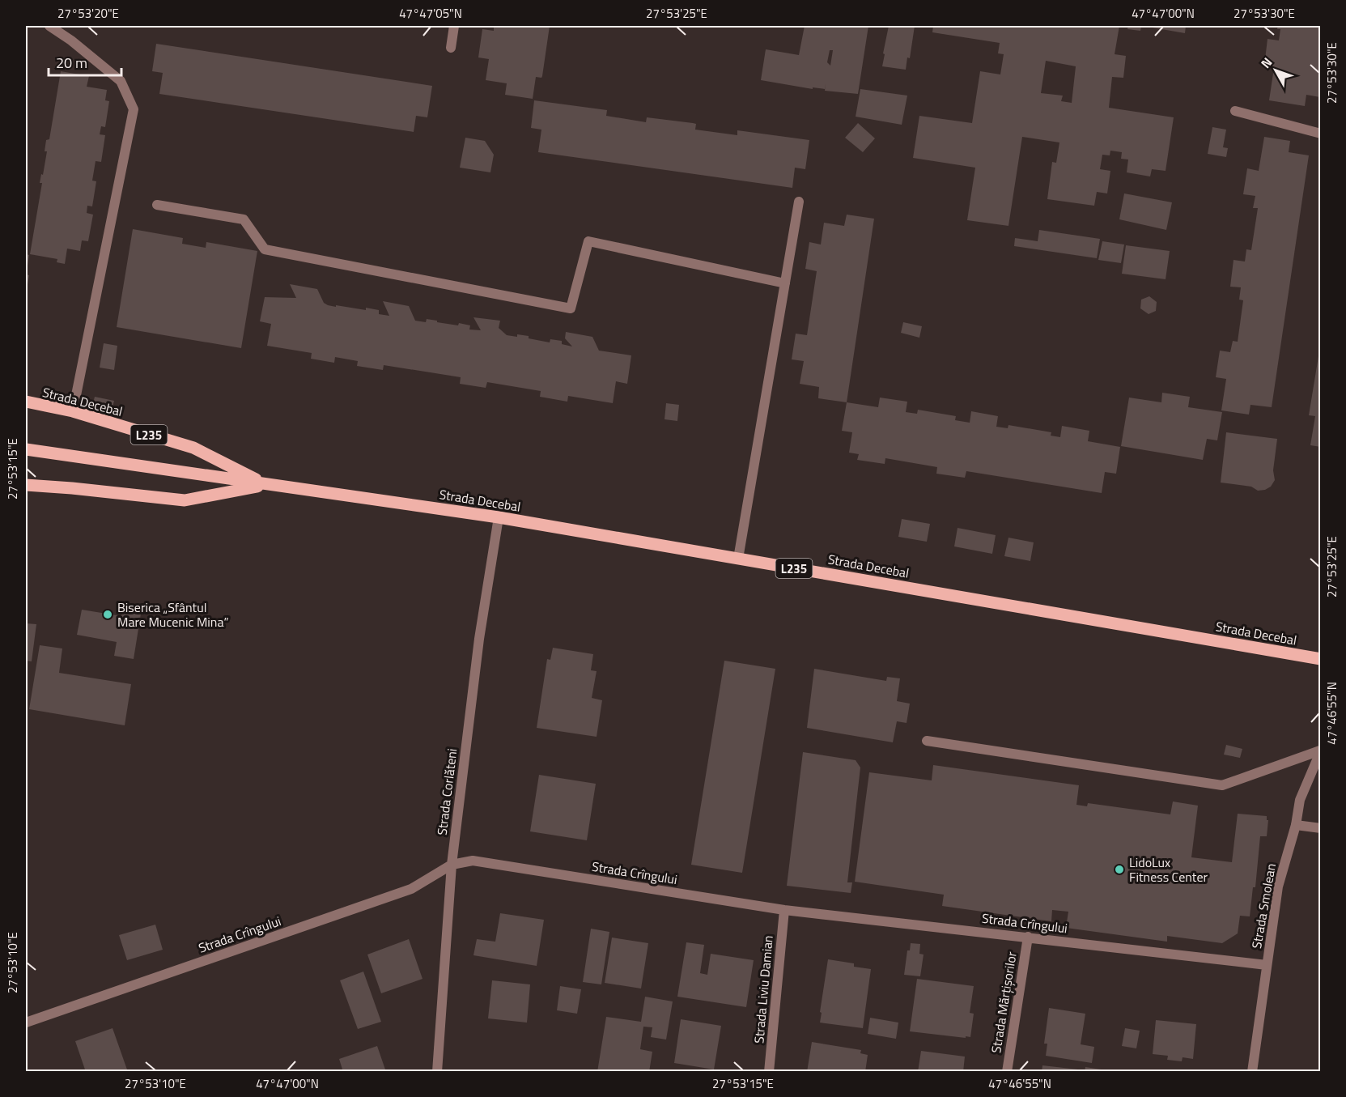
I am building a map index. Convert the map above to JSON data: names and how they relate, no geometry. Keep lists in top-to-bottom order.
{
  "streets": {
    "main road": ["Strada Decebal", "L235"],
    "street": [
      "Strada Corlăteni",
      "Strada Crîngului",
      "Strada Smolean",
      "Strada Liviu Damian",
      "Strada Mărțișorilor"
    ]
  },
  "crossings": [
    ["Strada Decebal", "Strada Corlăteni"],
    ["Strada Corlăteni", "Strada Crîngului"],
    ["Strada Crîngului", "Strada Smolean"],
    ["Strada Crîngului", "Strada Liviu Damian"],
    ["Strada Crîngului", "Strada Mărțișorilor"]
  ],
  "places": ["Biserica „Sfântul Mare Mucenic Mina”", "LidoLux Fitness Center"],
  "scale_bar": "20 m",
  "north": "top left",
  "coordinates": [
    "27°53'20\"E",
    "47°47'05\"N",
    "27°53'25\"E",
    "47°47'00\"N",
    "27°53'30\"E",
    "27°53'15\"E",
    "47°46'55\"N",
    "27°53'10\"E"
  ]
}
